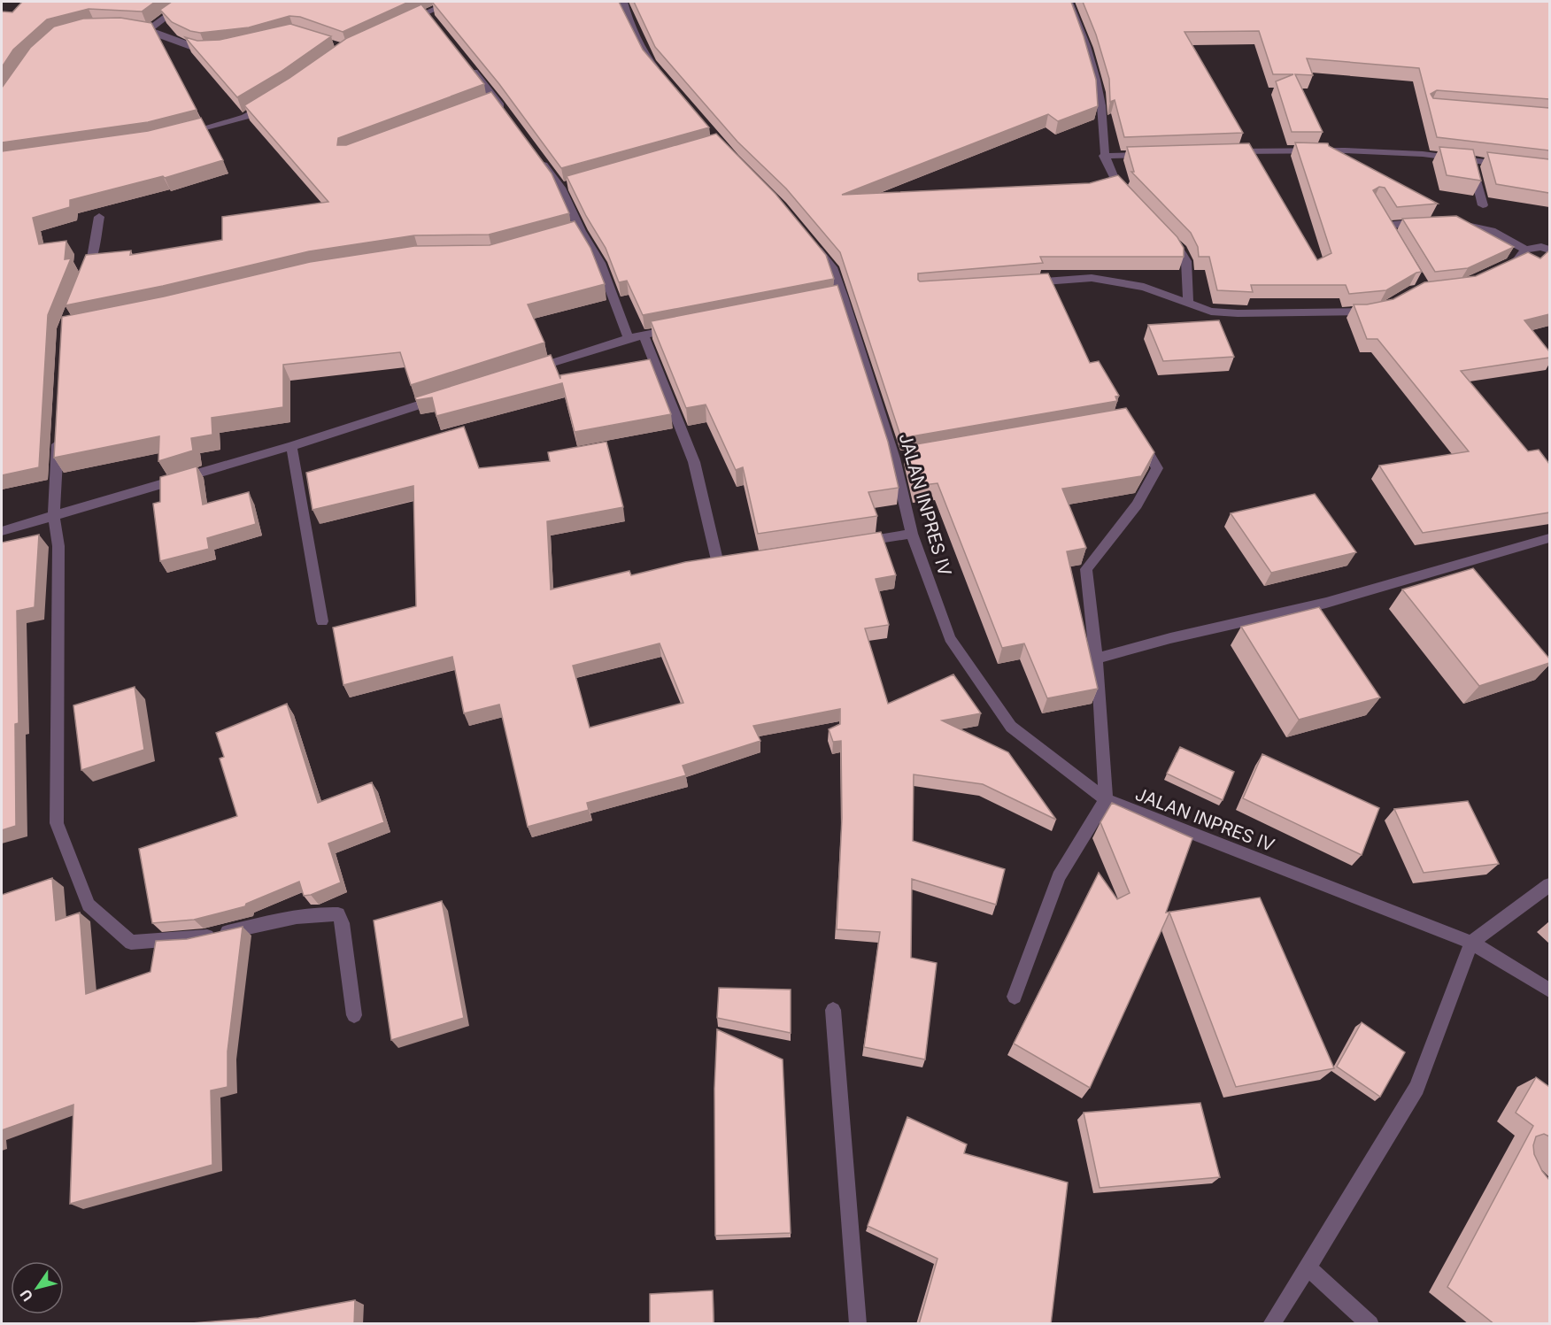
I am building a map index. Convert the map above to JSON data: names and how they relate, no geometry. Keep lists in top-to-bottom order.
{
  "streets": {
    "street": ["JALAN INPRES IV"]
  },
  "north": "bottom left"
}
